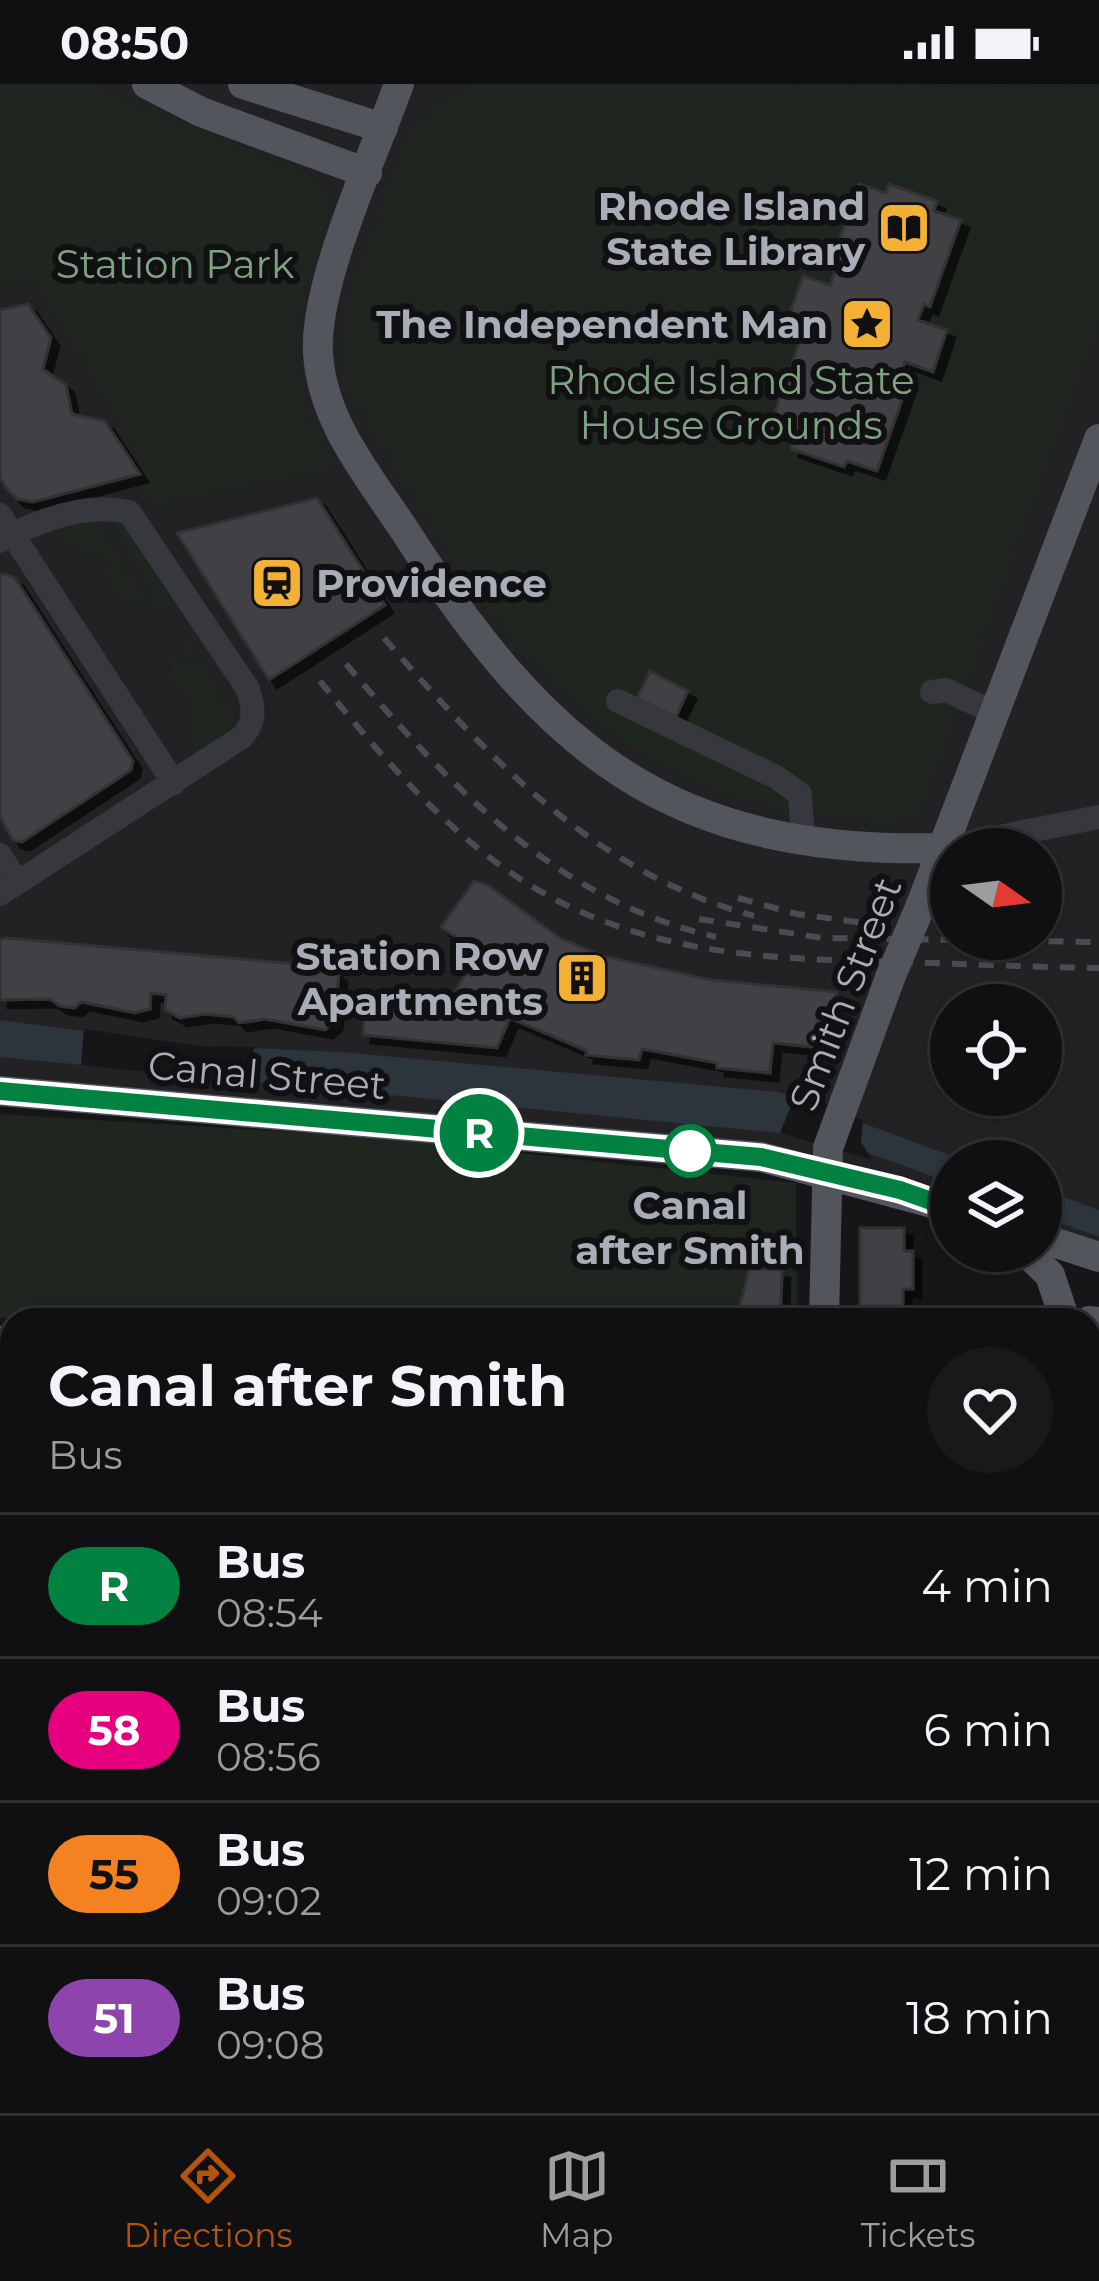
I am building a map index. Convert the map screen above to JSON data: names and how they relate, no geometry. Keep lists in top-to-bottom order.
{
  "streets": {
    "main road": ["Smith Street", "Canal Street"]
  },
  "crossings": [
    ["Smith Street", "Canal Street"]
  ],
  "parks": ["Station Park", "Rhode Island State House Grounds"],
  "places": {
    "library": ["Rhode Island State Library"],
    "place": ["The Independent Man"],
    "station": ["Providence"],
    "building": ["Station Row Apartments"],
    "other": ["Canal after Smith"]
  },
  "lines": ["bus line R"],
  "north": "right",
  "page": {
    "status": "08:50",
    "on_map": "R",
    "heading": ["Canal after Smith", "Bus"],
    "list": [
      {
        "mark": "R",
        "name": "Bus",
        "note": "08:54",
        "value": "4 min"
      },
      {
        "mark": "58",
        "name": "Bus",
        "note": "08:56",
        "value": "6 min"
      },
      {
        "mark": "55",
        "name": "Bus",
        "note": "09:02",
        "value": "12 min"
      },
      {
        "mark": "51",
        "name": "Bus",
        "note": "09:08",
        "value": "18 min"
      }
    ],
    "tabs": ["Directions", "Map", "Tickets"]
  }
}
